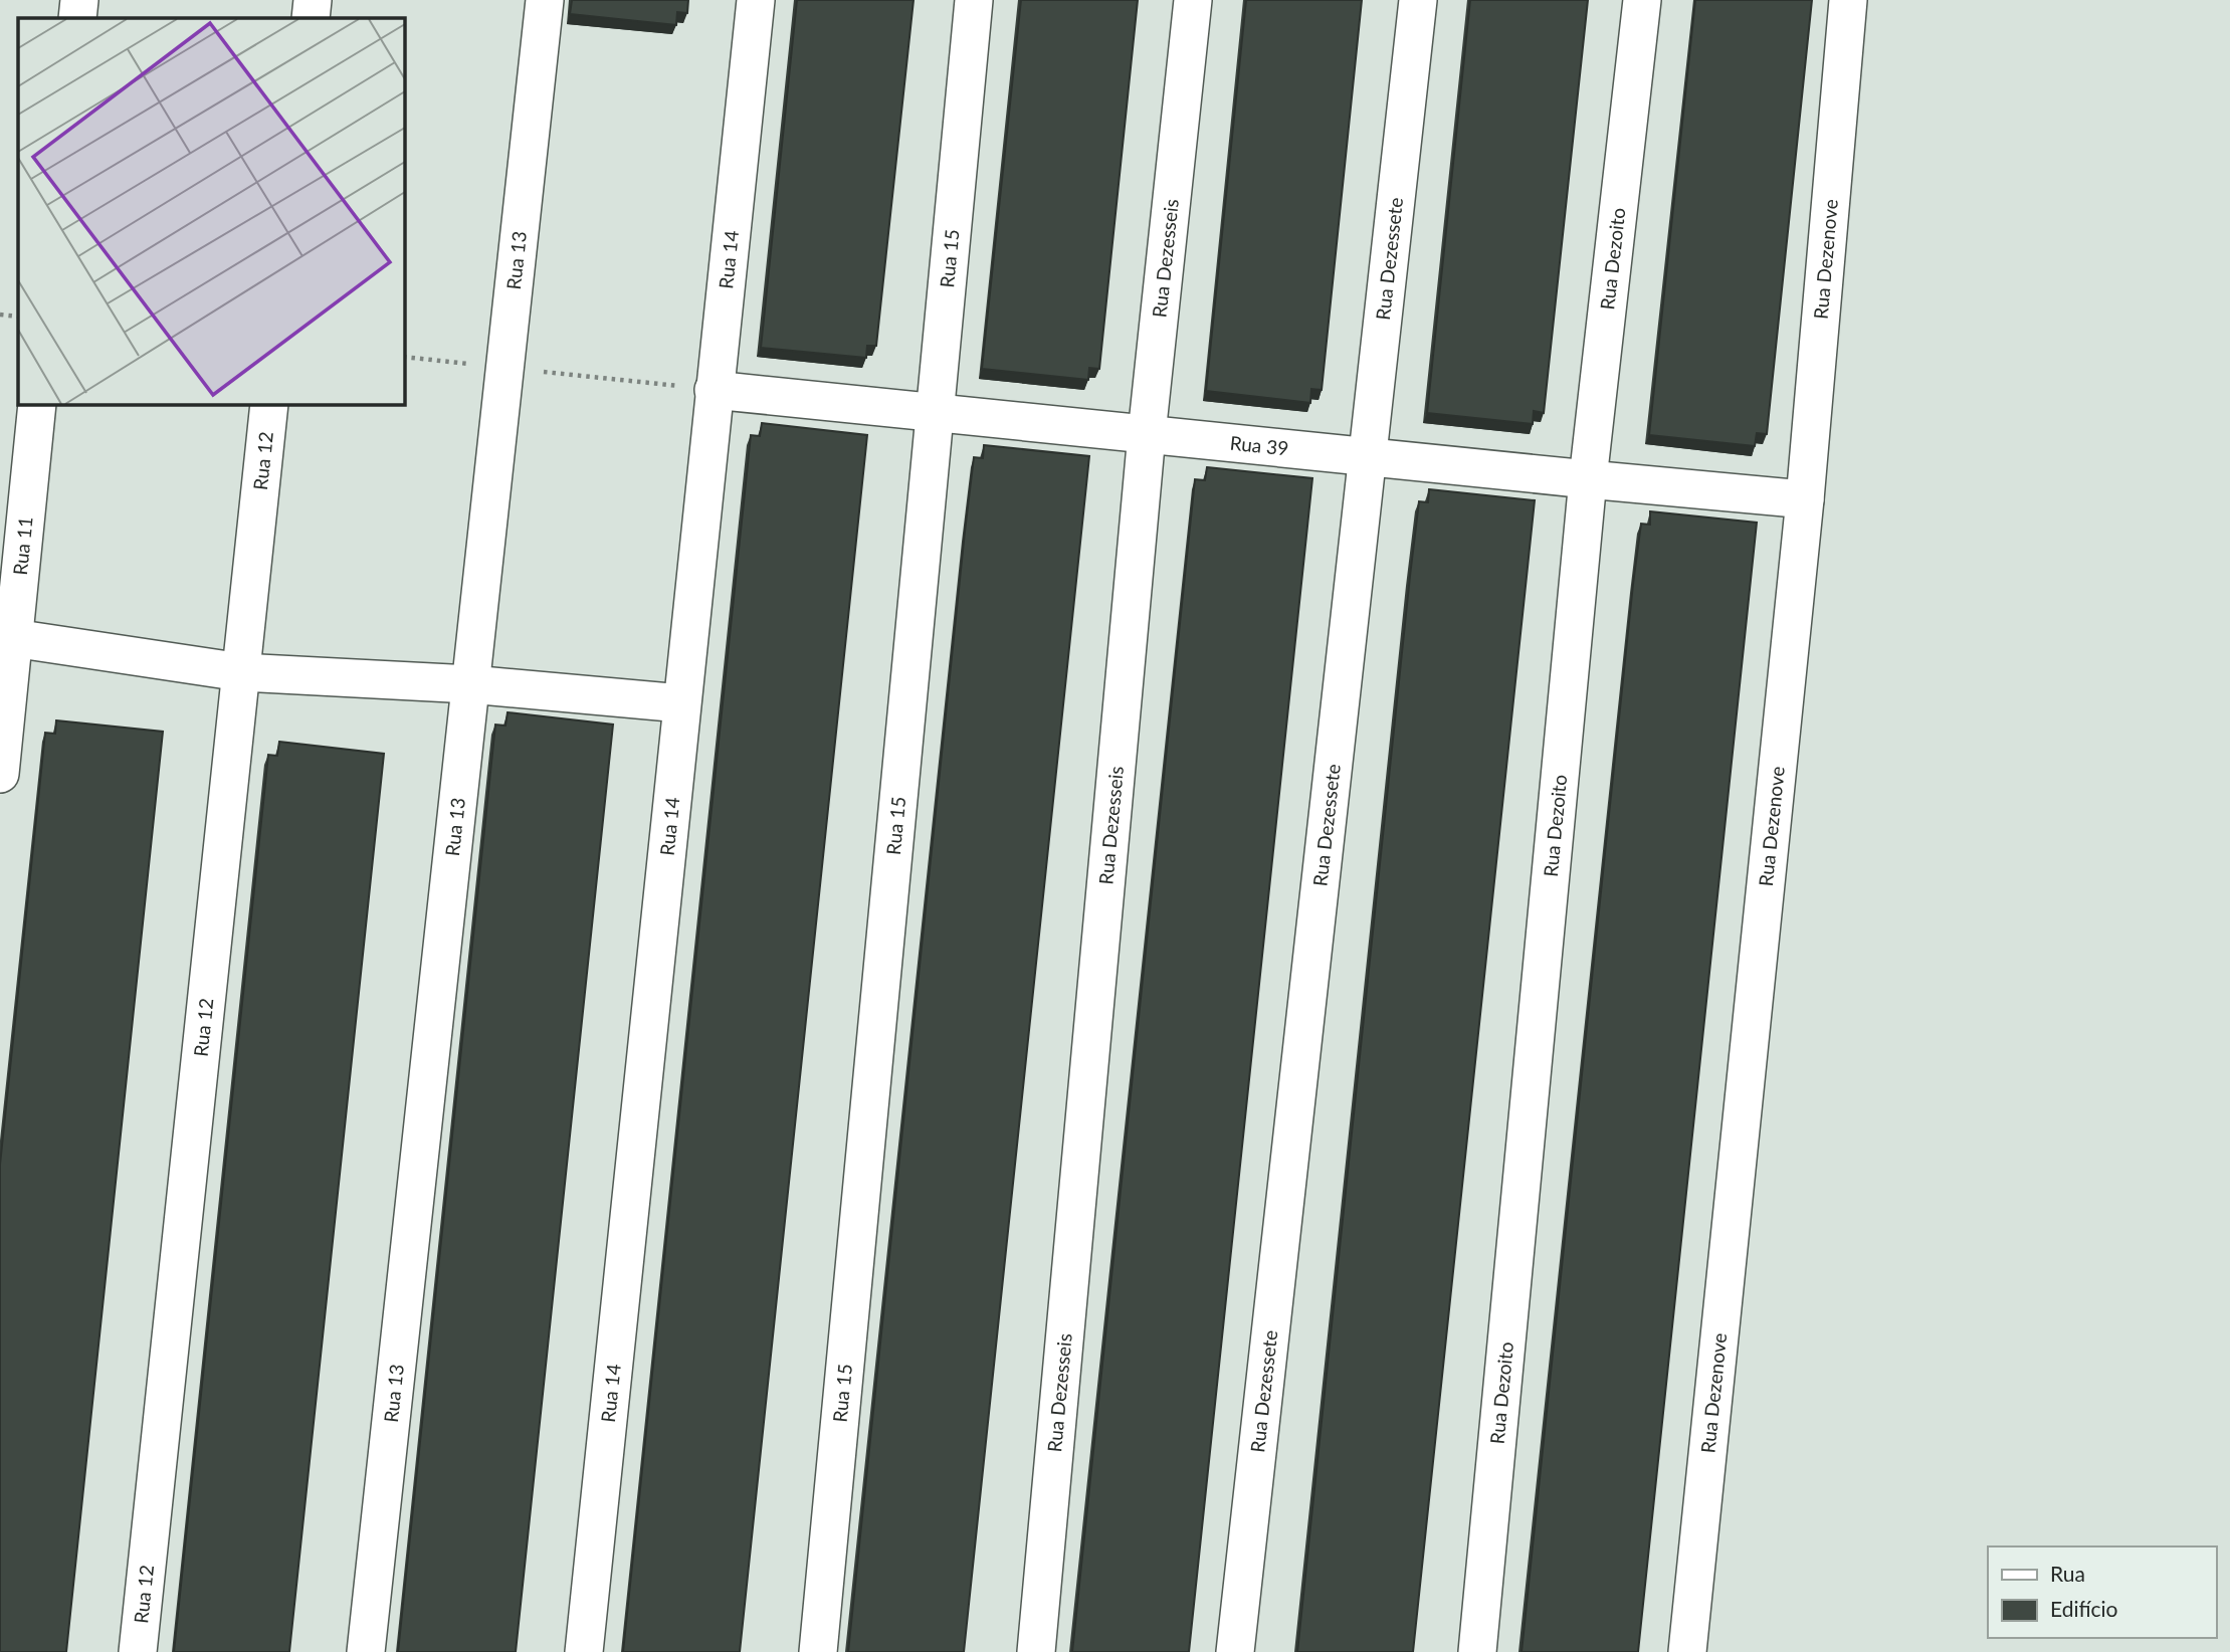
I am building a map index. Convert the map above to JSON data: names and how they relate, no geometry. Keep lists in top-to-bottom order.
{
  "streets": {
    "street": [
      "Rua 15",
      "Rua Dezesseis",
      "Rua Dezoito",
      "Rua 13",
      "Rua 14",
      "Rua Dezessete",
      "Rua Dezenove",
      "Rua 39",
      "Rua 12",
      "Rua 11"
    ]
  },
  "crossings": [
    ["Rua 15", "Rua 39"],
    ["Rua Dezesseis", "Rua 39"],
    ["Rua Dezoito", "Rua 39"],
    ["Rua 14", "Rua 39"],
    ["Rua Dezessete", "Rua 39"],
    ["Rua Dezenove", "Rua 39"]
  ],
  "legend": ["Rua", "Edifício"]
}
